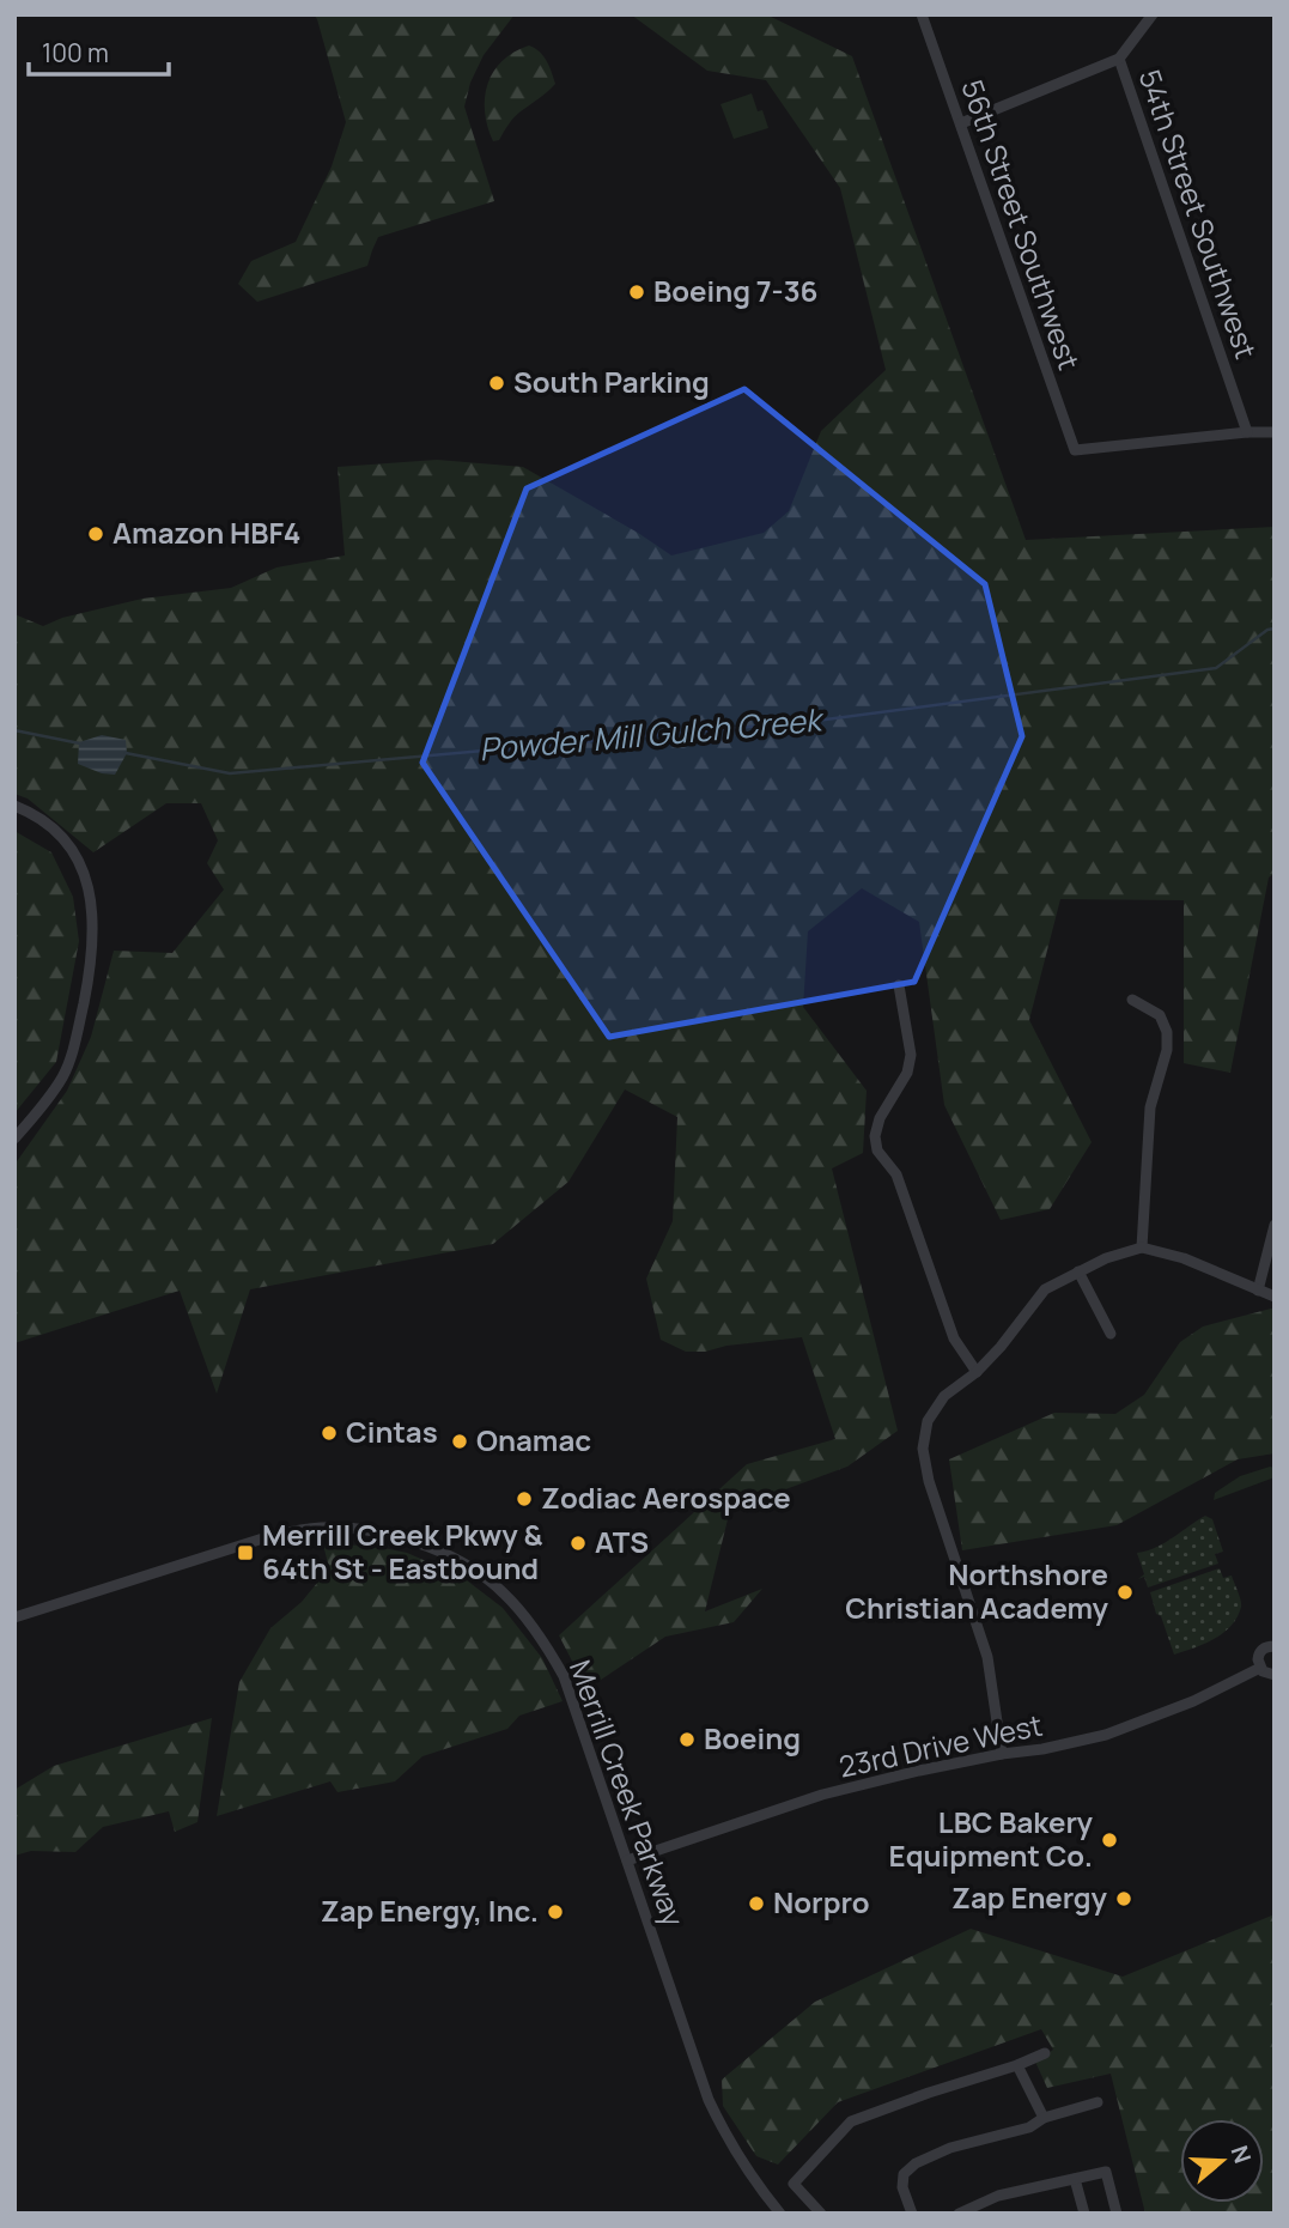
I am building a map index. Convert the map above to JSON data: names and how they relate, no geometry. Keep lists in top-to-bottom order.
{
  "streets": {
    "street": [
      "54th Street Southwest",
      "56th Street Southwest",
      "23rd Drive West",
      "Merrill Creek Parkway"
    ]
  },
  "crossings": [
    ["54th Street Southwest", "56th Street Southwest"],
    ["23rd Drive West", "Merrill Creek Parkway"]
  ],
  "water": ["Powder Mill Gulch Creek"],
  "places": {
    "other": [
      "Boeing 7-36",
      "South Parking",
      "Amazon HBF4",
      "Cintas",
      "Onamac",
      "Zodiac Aerospace",
      "ATS",
      "Northshore Christian Academy",
      "Boeing",
      "LBC Bakery Equipment Co.",
      "Zap Energy",
      "Norpro",
      "Zap Energy, Inc."
    ],
    "transit": ["Merrill Creek Pkwy & 64th St - Eastbound"]
  },
  "scale_bar": "100 m",
  "north": "right"
}
